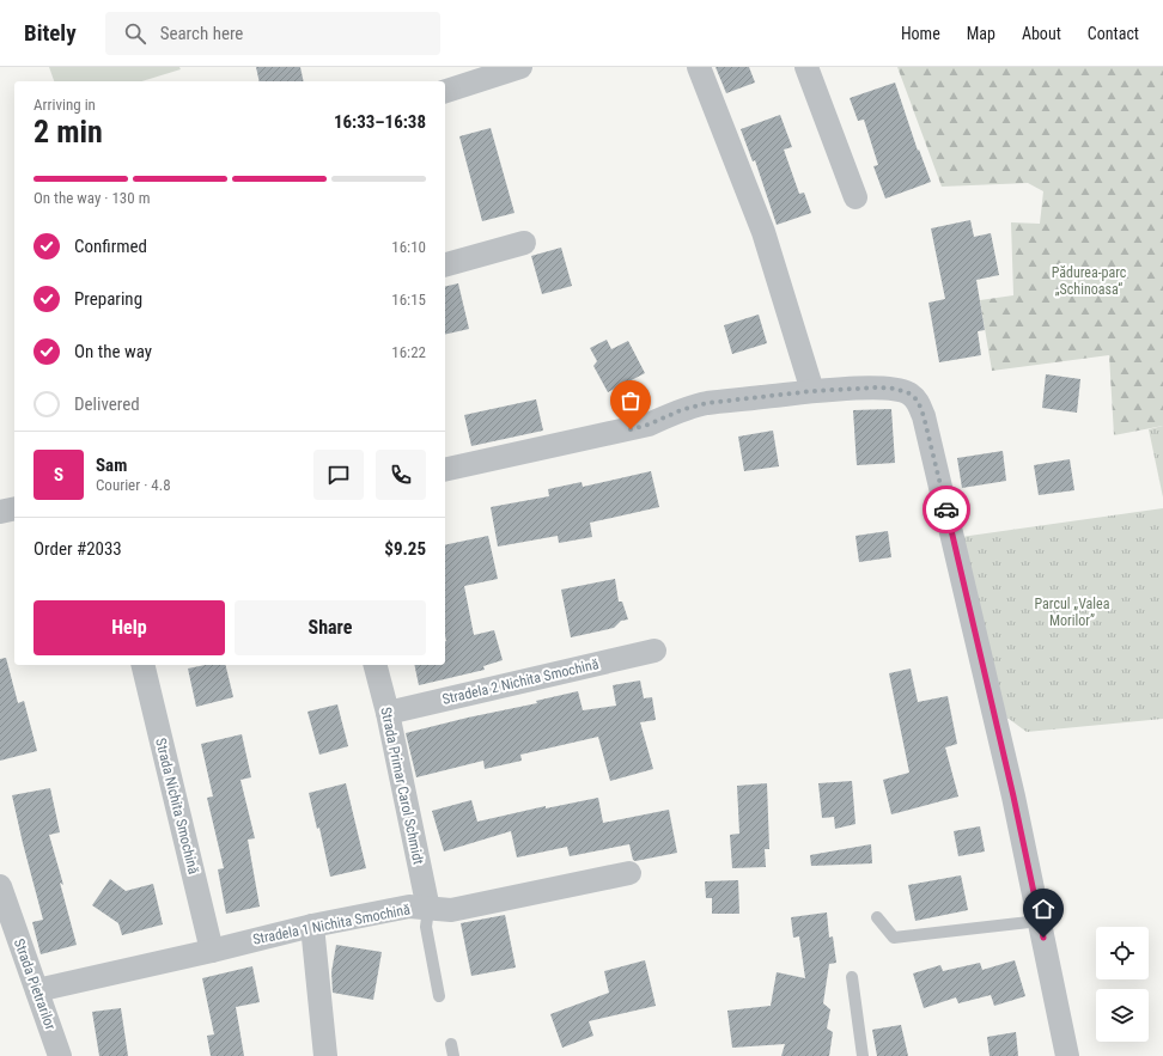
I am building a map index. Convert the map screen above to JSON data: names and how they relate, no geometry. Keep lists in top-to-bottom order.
{
  "streets": {
    "street": [
      "Stradela 2 Nichita Smochină",
      "Strada Primar Carol Schmidt",
      "Strada Nichita Smochină",
      "Stradela 1 Nichita Smochină",
      "Strada Pietrarilor"
    ]
  },
  "crossings": [
    ["Stradela 2 Nichita Smochină", "Strada Primar Carol Schmidt"],
    ["Strada Primar Carol Schmidt", "Stradela 1 Nichita Smochină"],
    ["Strada Nichita Smochină", "Stradela 1 Nichita Smochină"],
    ["Stradela 1 Nichita Smochină", "Strada Pietrarilor"]
  ],
  "parks": ["Pădurea-parc „Schinoasa“", "Parcul „Valea Morilor”"],
  "page": {
    "header": "Bitely",
    "search": "Search here",
    "nav": [
      "Home",
      "Map",
      "About",
      "Contact"
    ],
    "heading": ["2 min", "Arriving in", "16:33–16:38"],
    "panel": [
      "Sam",
      "Courier · 4.8",
      "Order #2033",
      "$9.25"
    ],
    "bar": "On the way · 130 m",
    "list": [
      ["Confirmed", "16:10"],
      ["Preparing", "16:15"],
      ["On the way", "16:22"],
      "Delivered"
    ],
    "round": "S",
    "buttons": ["Help", "Share"]
  }
}
